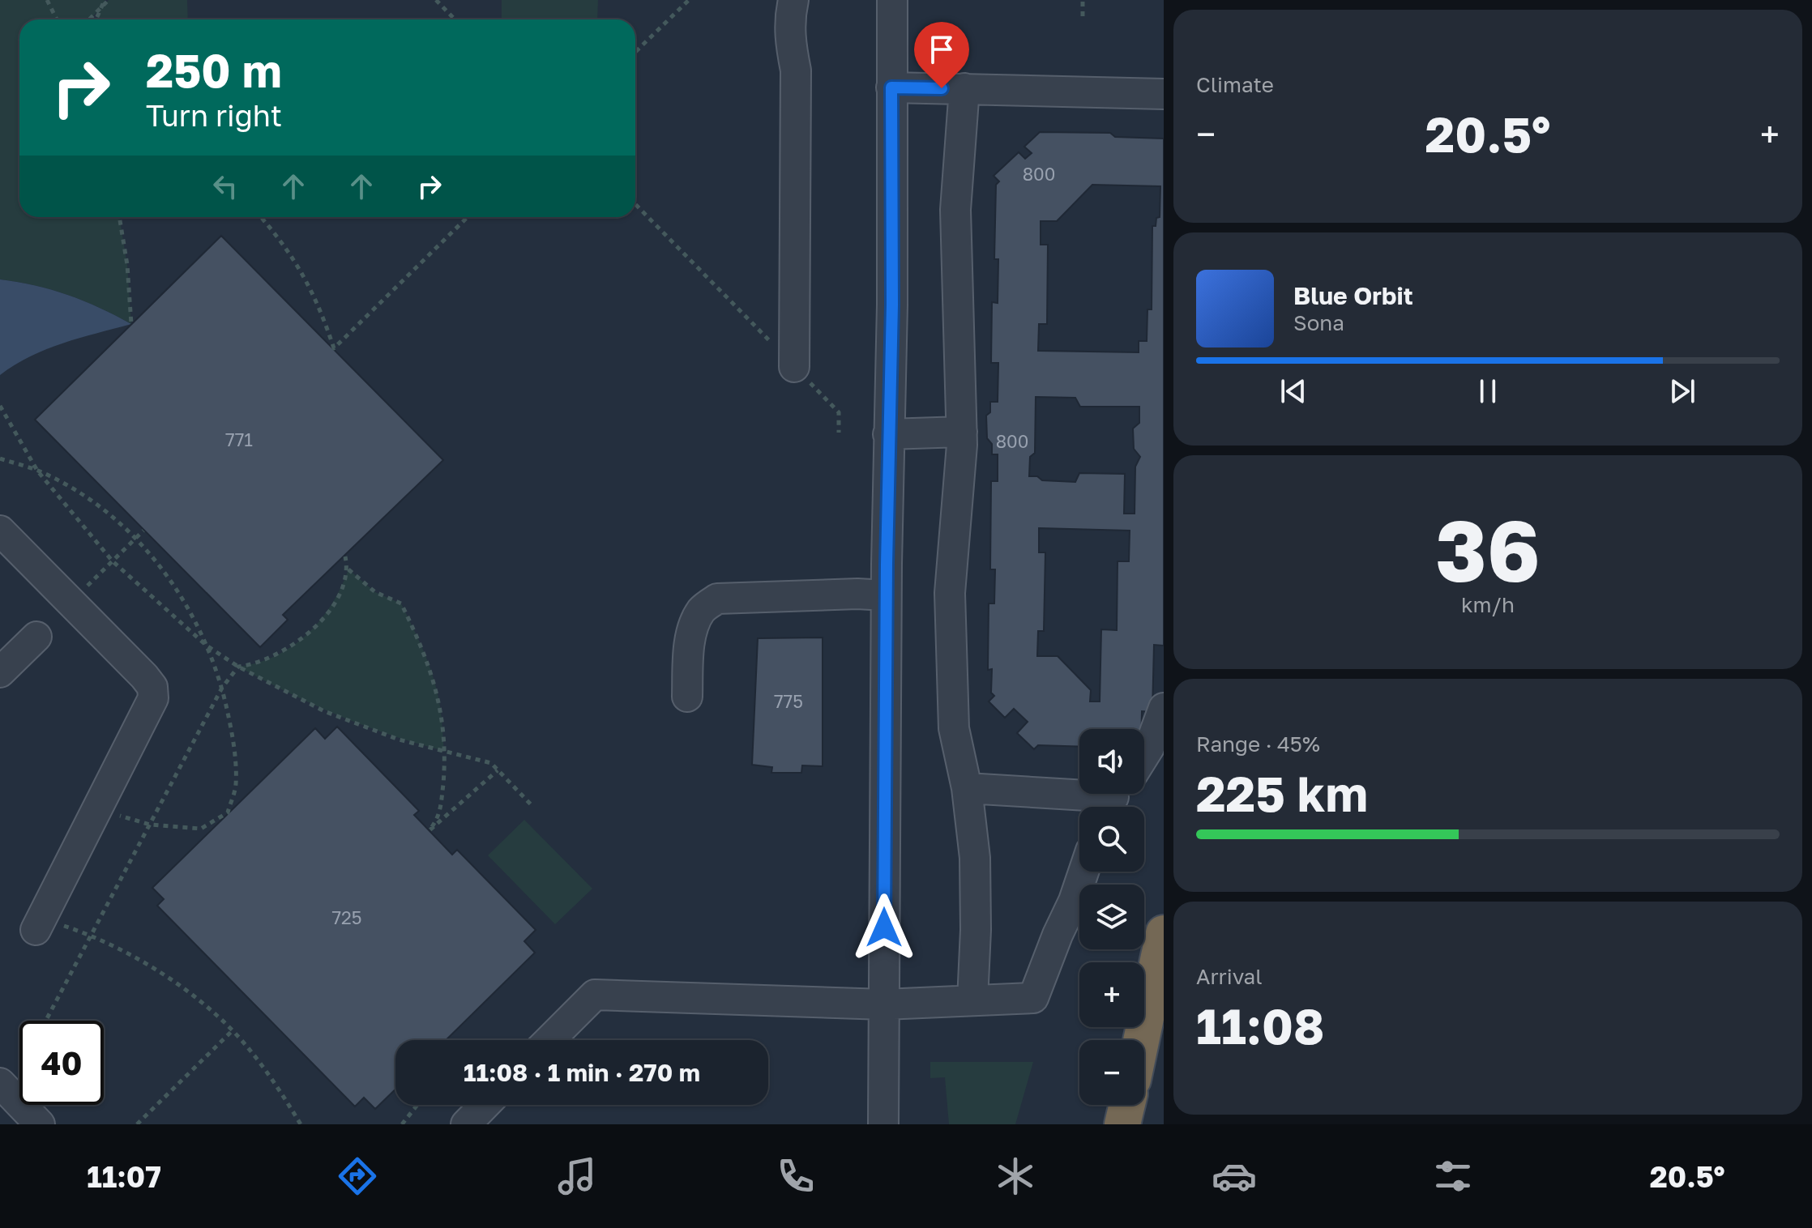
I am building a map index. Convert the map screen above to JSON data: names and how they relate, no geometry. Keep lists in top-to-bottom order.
{
  "house_numbers": [
    "800",
    "771",
    "800",
    "775",
    "725"
  ],
  "page": {
    "tile": [
      "Climate",
      ["36", "km/h"],
      ["Range · 45%", "225 km"],
      ["Arrival", "11:08"]
    ],
    "turn": ["250 m", "Turn right"],
    "heat": ["−", "20.5°", "+"],
    "song": ["Blue Orbit", "Sona"],
    "map_buttons": ["+", "−"],
    "limit": "40",
    "trip": "11:08 · 1 min · 270 m",
    "tabs": ["11:07", "20.5°"]
  }
}
